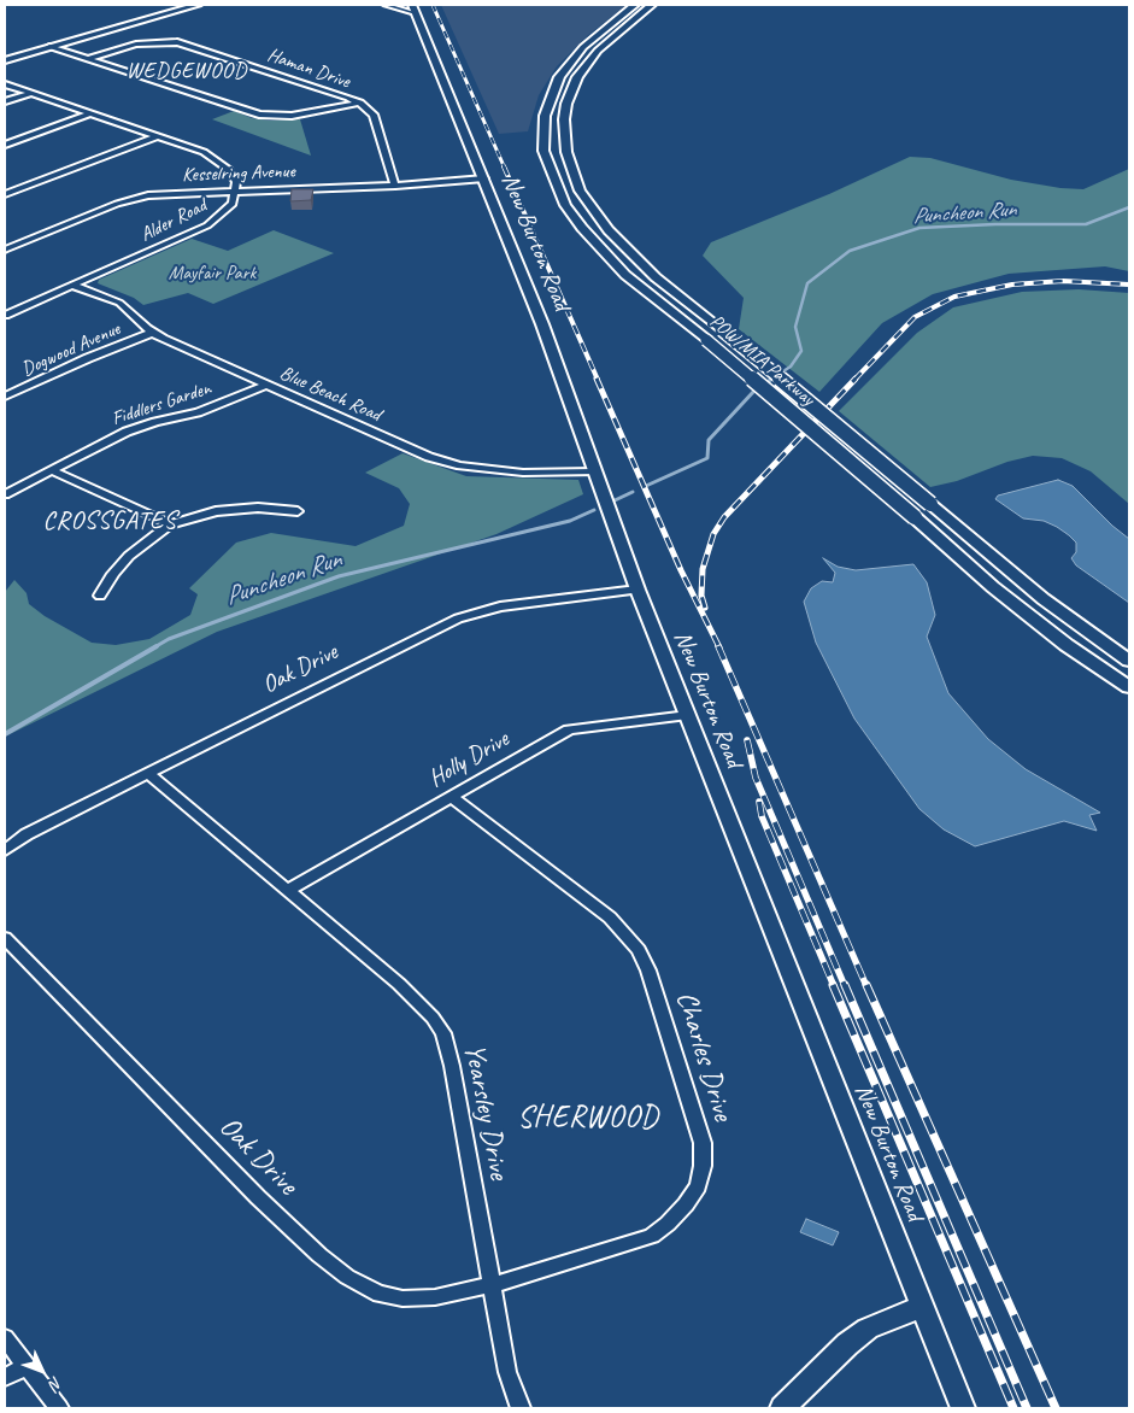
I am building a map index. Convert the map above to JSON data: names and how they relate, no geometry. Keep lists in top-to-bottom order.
{
  "streets": {
    "main road": ["New Burton Road", "POW/MIA Parkway"],
    "street": [
      "Haman Drive",
      "Kesselring Avenue",
      "Alder Road",
      "Dogwood Avenue",
      "Blue Beach Road",
      "Fiddlers Garden",
      "Oak Drive",
      "Holly Drive",
      "Charles Drive",
      "Yearsley Drive"
    ]
  },
  "crossings": [
    ["Haman Drive", "Kesselring Avenue"],
    ["Kesselring Avenue", "Alder Road"],
    ["Kesselring Avenue", "New Burton Road"],
    ["Alder Road", "Blue Beach Road"],
    ["New Burton Road", "Blue Beach Road"],
    ["New Burton Road", "Oak Drive"],
    ["New Burton Road", "Holly Drive"],
    ["Dogwood Avenue", "Blue Beach Road"],
    ["Blue Beach Road", "Fiddlers Garden"],
    ["Oak Drive", "Charles Drive"],
    ["Oak Drive", "Yearsley Drive"],
    ["Holly Drive", "Charles Drive"],
    ["Holly Drive", "Yearsley Drive"],
    ["Charles Drive", "Yearsley Drive"]
  ],
  "districts": ["WEDGEWOOD", "CROSSGATES", "SHERWOOD"],
  "water": ["Puncheon Run"],
  "parks": ["Mayfair Park"],
  "north": "bottom right"
}
